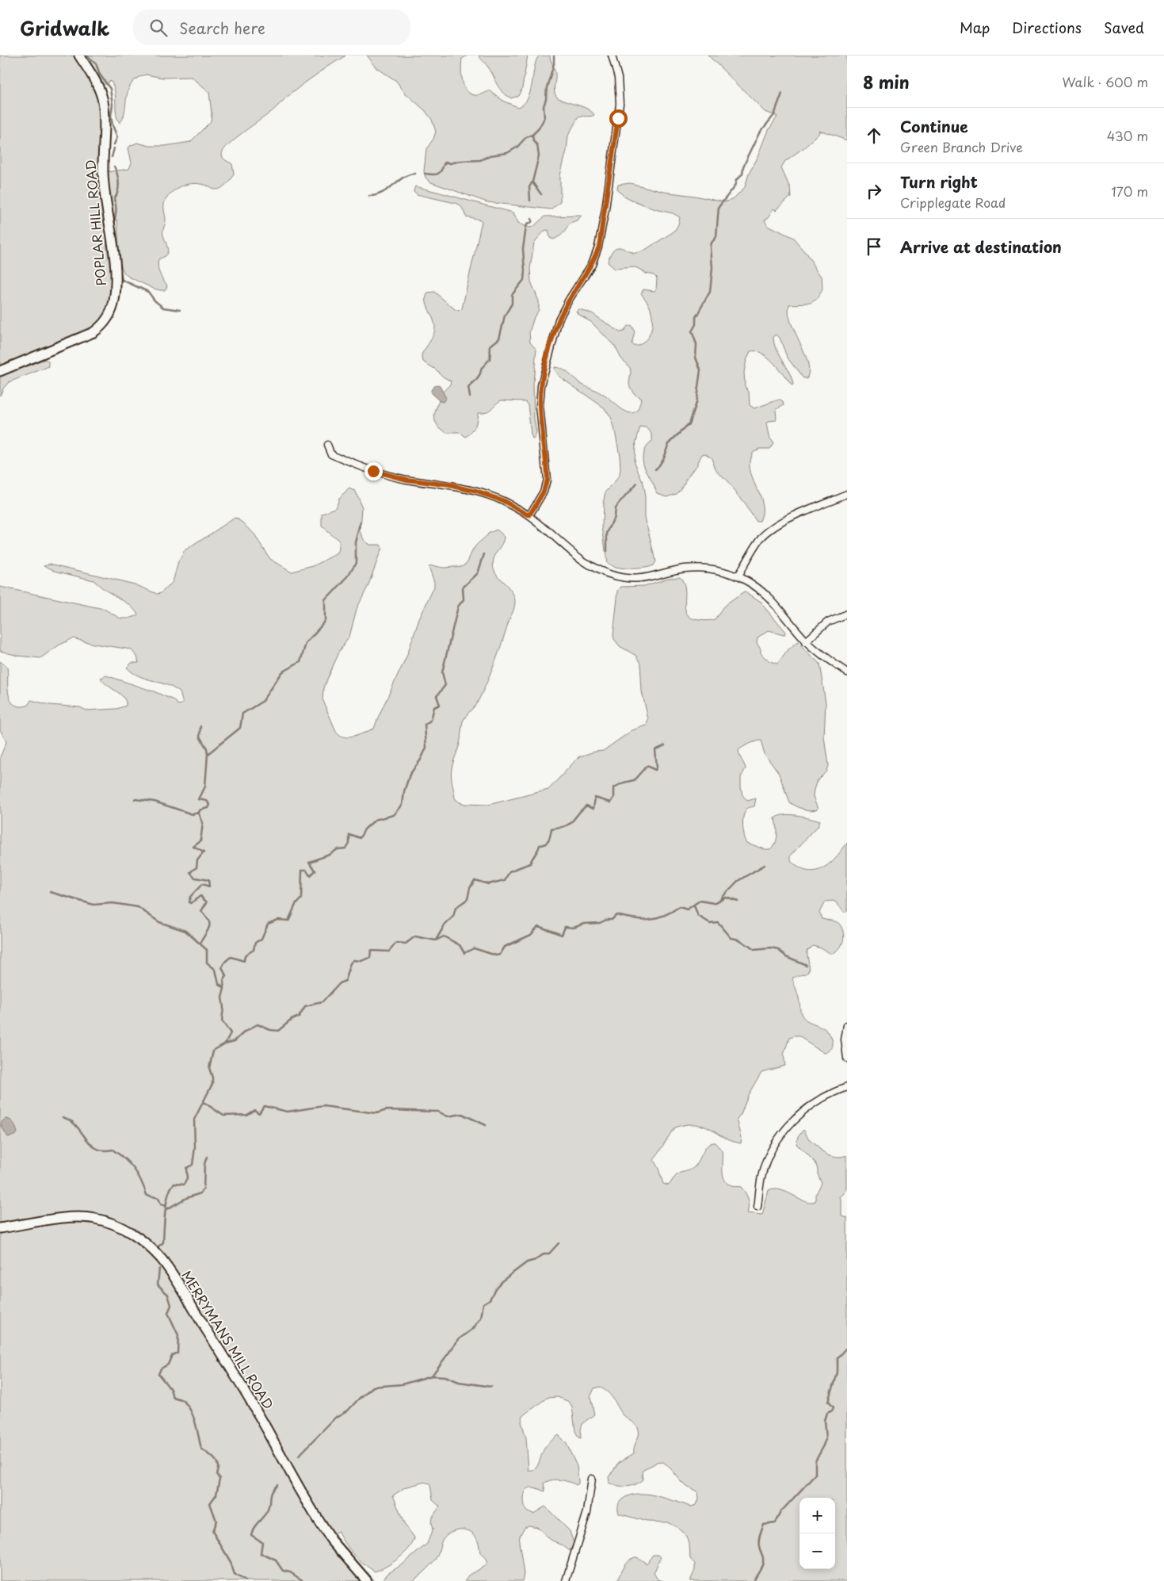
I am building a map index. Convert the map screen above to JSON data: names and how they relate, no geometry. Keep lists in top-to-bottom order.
{
  "streets": {
    "street": ["POPLAR HILL ROAD", "MERRYMANS MILL ROAD"]
  },
  "page": {
    "header": "Gridwalk",
    "search": "Search here",
    "nav": ["Map", "Directions", "Saved"],
    "heading": ["8 min", "Walk · 600 m"],
    "list": [
      ["Continue", "Green Branch Drive", "430 m"],
      ["Turn right", "Cripplegate Road", "170 m"],
      "Arrive at destination"
    ],
    "map_buttons": ["+", "−"]
  }
}
